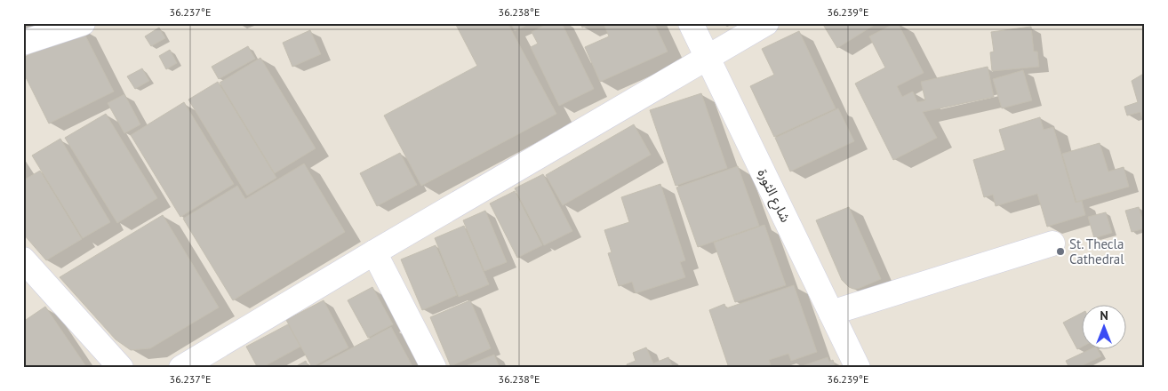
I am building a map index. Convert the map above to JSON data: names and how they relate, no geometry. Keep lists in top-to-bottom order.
{
  "streets": {
    "street": ["شارع الثورة"]
  },
  "places": ["St. Thecla Cathedral"],
  "north": "top",
  "coordinates": ["36.237°E", "36.238°E", "36.239°E"]
}
